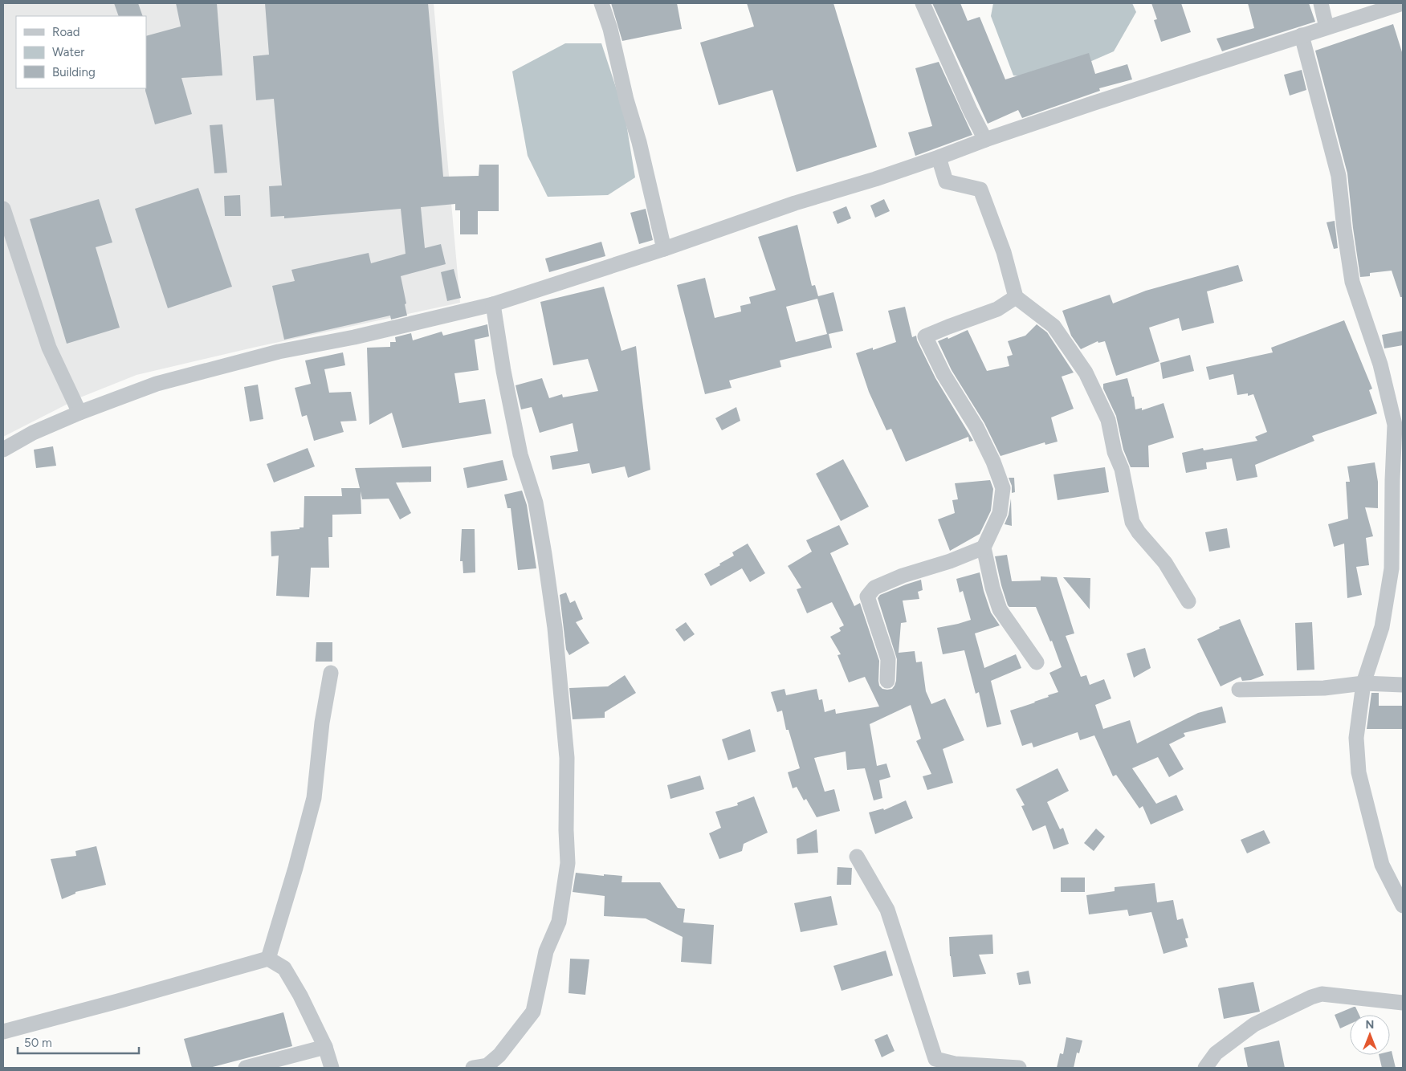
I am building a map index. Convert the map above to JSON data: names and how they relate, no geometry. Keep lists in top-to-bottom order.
{
  "legend": ["Road", "Water", "Building"],
  "scale_bar": "50 m",
  "north": "top"
}
